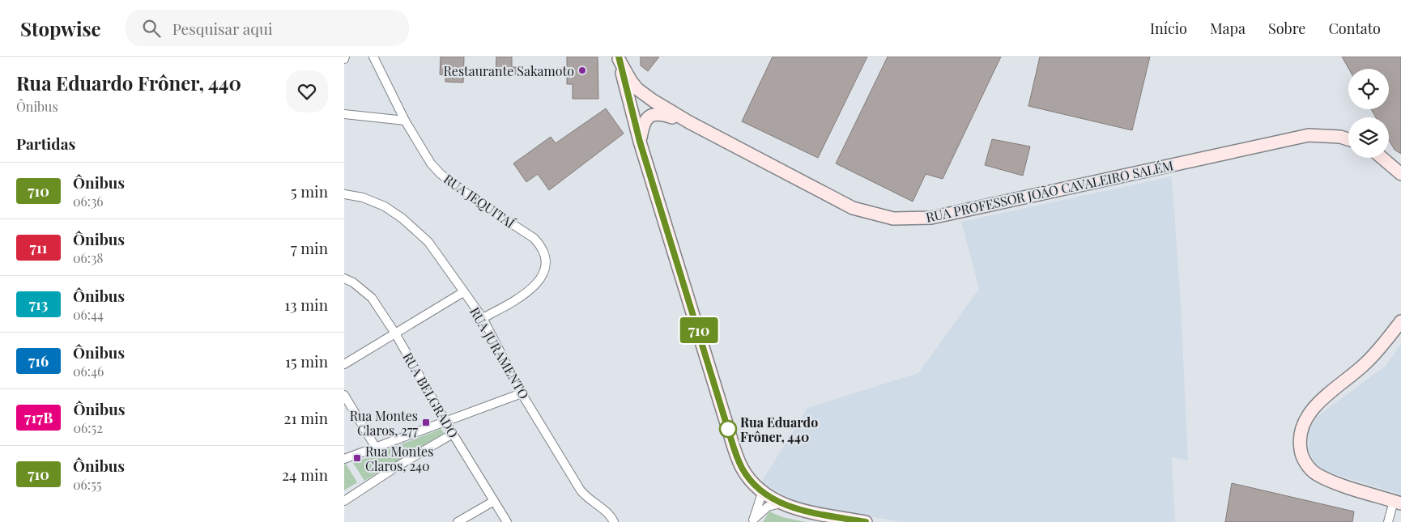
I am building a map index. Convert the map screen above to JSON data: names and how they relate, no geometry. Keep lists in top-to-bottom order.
{
  "streets": {
    "main road": ["RUA PROFESSOR JOÃO CAVALEIRO SALÉM"],
    "street": ["RUA JEQUITAÍ", "RUA JURAMENTO", "RUA BELGRADO"]
  },
  "crossings": [
    ["RUA JEQUITAÍ", "RUA JURAMENTO"]
  ],
  "places": {
    "other": ["Restaurante Sakamoto", "Rua Eduardo Frôner, 440"],
    "transit": ["Rua Montes Claros, 277", "Rua Montes Claros, 240"]
  },
  "lines": ["bus line 710"],
  "page": {
    "header": "Stopwise",
    "search": "Pesquisar aqui",
    "nav": [
      "Início",
      "Mapa",
      "Sobre",
      "Contato"
    ],
    "heading": [
      ["Rua Eduardo Frôner, 440", "Ônibus"],
      "Partidas"
    ],
    "on_map": "710",
    "list": [
      {
        "mark": "710",
        "name": "Ônibus",
        "note": "06:36",
        "value": "5 min"
      },
      {
        "mark": "711",
        "name": "Ônibus",
        "note": "06:38",
        "value": "7 min"
      },
      {
        "mark": "713",
        "name": "Ônibus",
        "note": "06:44",
        "value": "13 min"
      },
      {
        "mark": "716",
        "name": "Ônibus",
        "note": "06:46",
        "value": "15 min"
      },
      {
        "mark": "717B",
        "name": "Ônibus",
        "note": "06:52",
        "value": "21 min"
      },
      {
        "mark": "710",
        "name": "Ônibus",
        "note": "06:55",
        "value": "24 min"
      }
    ]
  }
}
